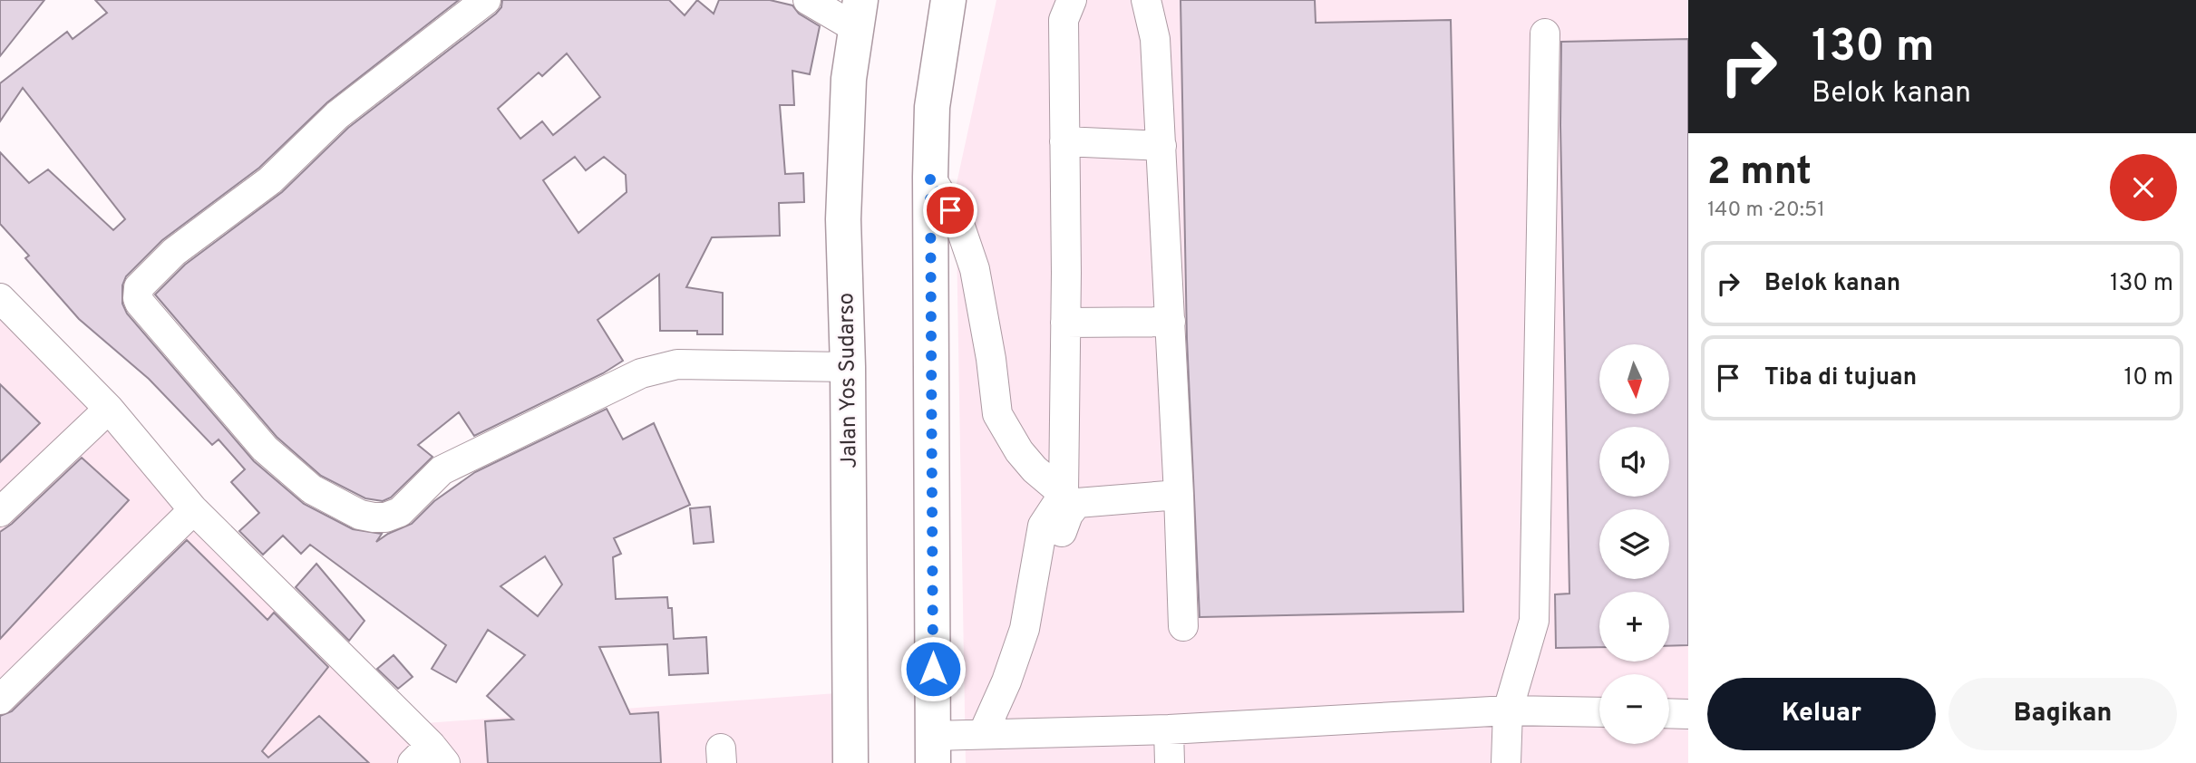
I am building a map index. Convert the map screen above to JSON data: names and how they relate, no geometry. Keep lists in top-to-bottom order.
{
  "streets": {
    "main road": ["Jalan Yos Sudarso"]
  },
  "north": "bottom",
  "page": {
    "turn": ["130 m", "Belok kanan"],
    "heading": ["2 mnt", "140 m · 20:51"],
    "list": [
      {
        "name": "Belok kanan",
        "value": "130 m"
      },
      {
        "name": "Tiba di tujuan",
        "value": "10 m"
      }
    ],
    "map_buttons": ["+", "−"],
    "buttons": ["Keluar", "Bagikan"]
  }
}
